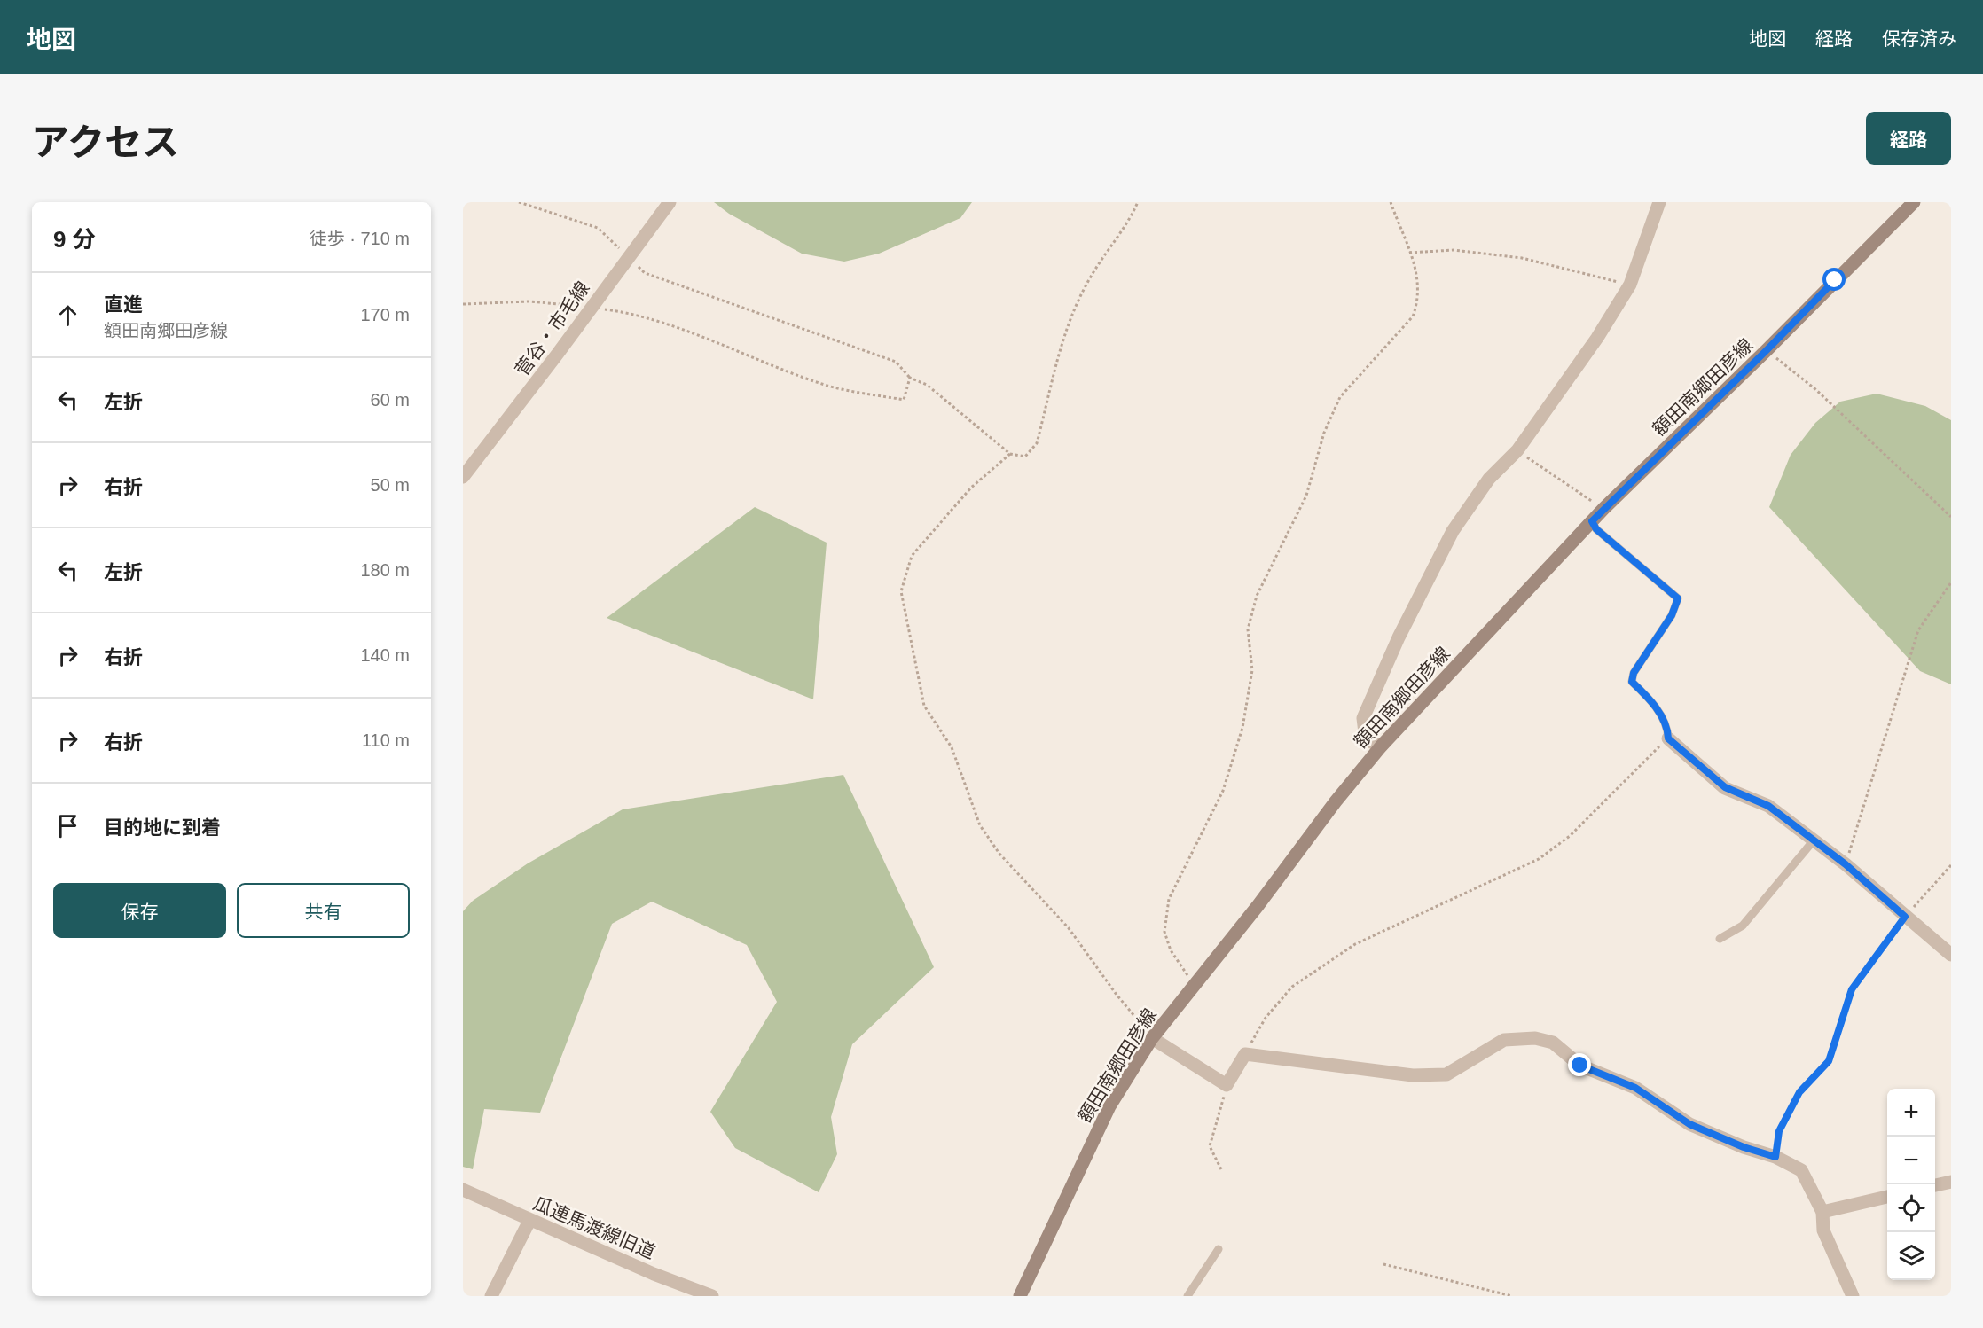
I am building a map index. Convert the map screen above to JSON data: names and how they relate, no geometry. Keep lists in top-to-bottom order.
{
  "streets": {
    "main road": ["額田南郷田彦線"],
    "street": ["菅谷・市毛線", "瓜連馬渡線旧道"]
  },
  "page": {
    "header": "地図",
    "nav": ["地図", "経路", "保存済み"],
    "title": "アクセス",
    "buttons": [
      "経路",
      ["保存", "共有"]
    ],
    "heading": ["9 分", "徒歩 · 710 m"],
    "list": [
      ["直進", "額田南郷田彦線", "170 m"],
      ["左折", "60 m"],
      ["右折", "50 m"],
      ["左折", "180 m"],
      ["右折", "140 m"],
      ["右折", "110 m"],
      "目的地に到着"
    ],
    "map_buttons": ["+", "−"]
  }
}
